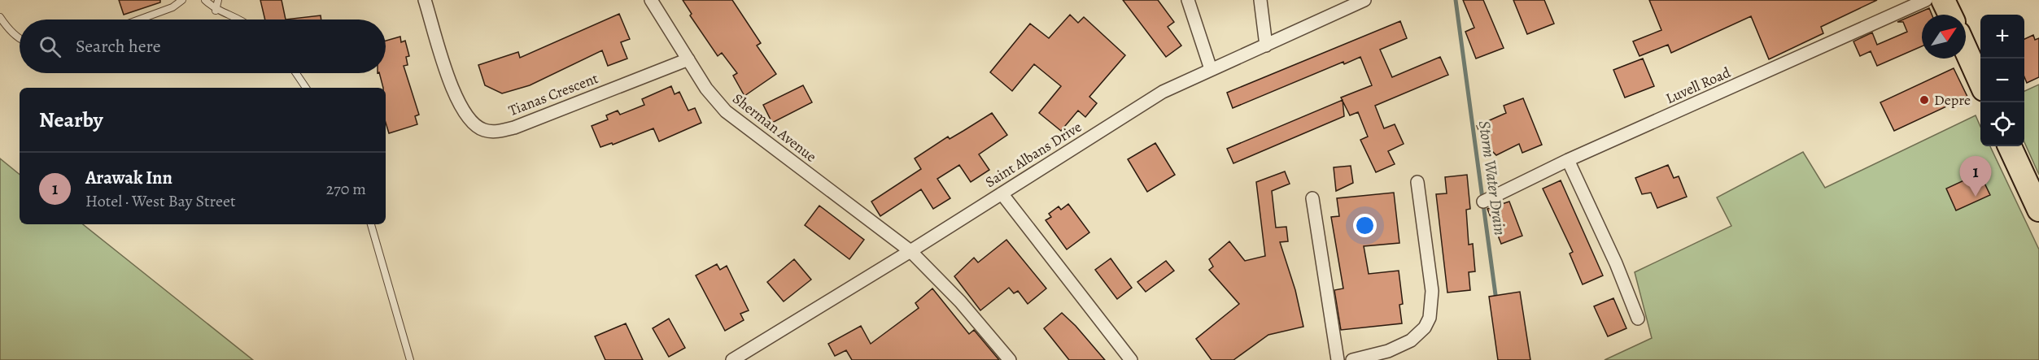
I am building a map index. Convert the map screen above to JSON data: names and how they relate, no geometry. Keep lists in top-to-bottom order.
{
  "streets": {
    "street": [
      "Luvell Road",
      "Tianas Crescent",
      "Sherman Avenue",
      "Saint Albans Drive"
    ]
  },
  "crossings": [
    ["Tianas Crescent", "Sherman Avenue"],
    ["Sherman Avenue", "Saint Albans Drive"]
  ],
  "water": ["Storm Water Drain"],
  "places": ["Depre"],
  "north": "top right",
  "page": {
    "map_buttons": ["+", "−"],
    "search": "Search here",
    "heading": "Nearby",
    "list": [
      {
        "mark": "1",
        "name": "Arawak Inn",
        "note": "Hotel · West Bay Street",
        "value": "270 m"
      }
    ],
    "pins": "1"
  }
}
